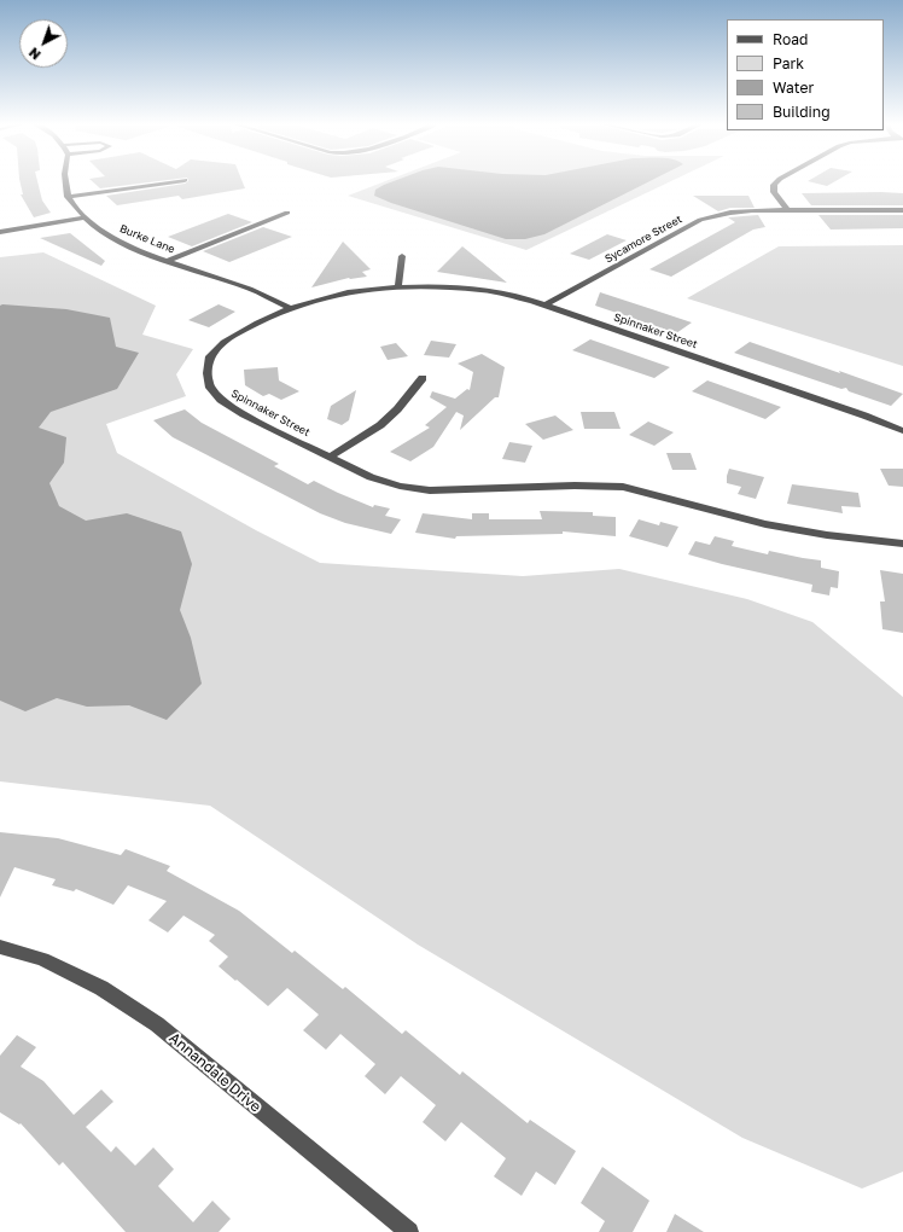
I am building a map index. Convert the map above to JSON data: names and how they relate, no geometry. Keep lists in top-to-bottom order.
{
  "streets": {
    "street": [
      "Burke Lane",
      "Sycamore Street",
      "Spinnaker Street",
      "Annandale Drive"
    ]
  },
  "crossings": [
    ["Burke Lane", "Spinnaker Street"],
    ["Sycamore Street", "Spinnaker Street"]
  ],
  "legend": [
    "Road",
    "Park",
    "Water",
    "Building"
  ],
  "north": "bottom left"
}
